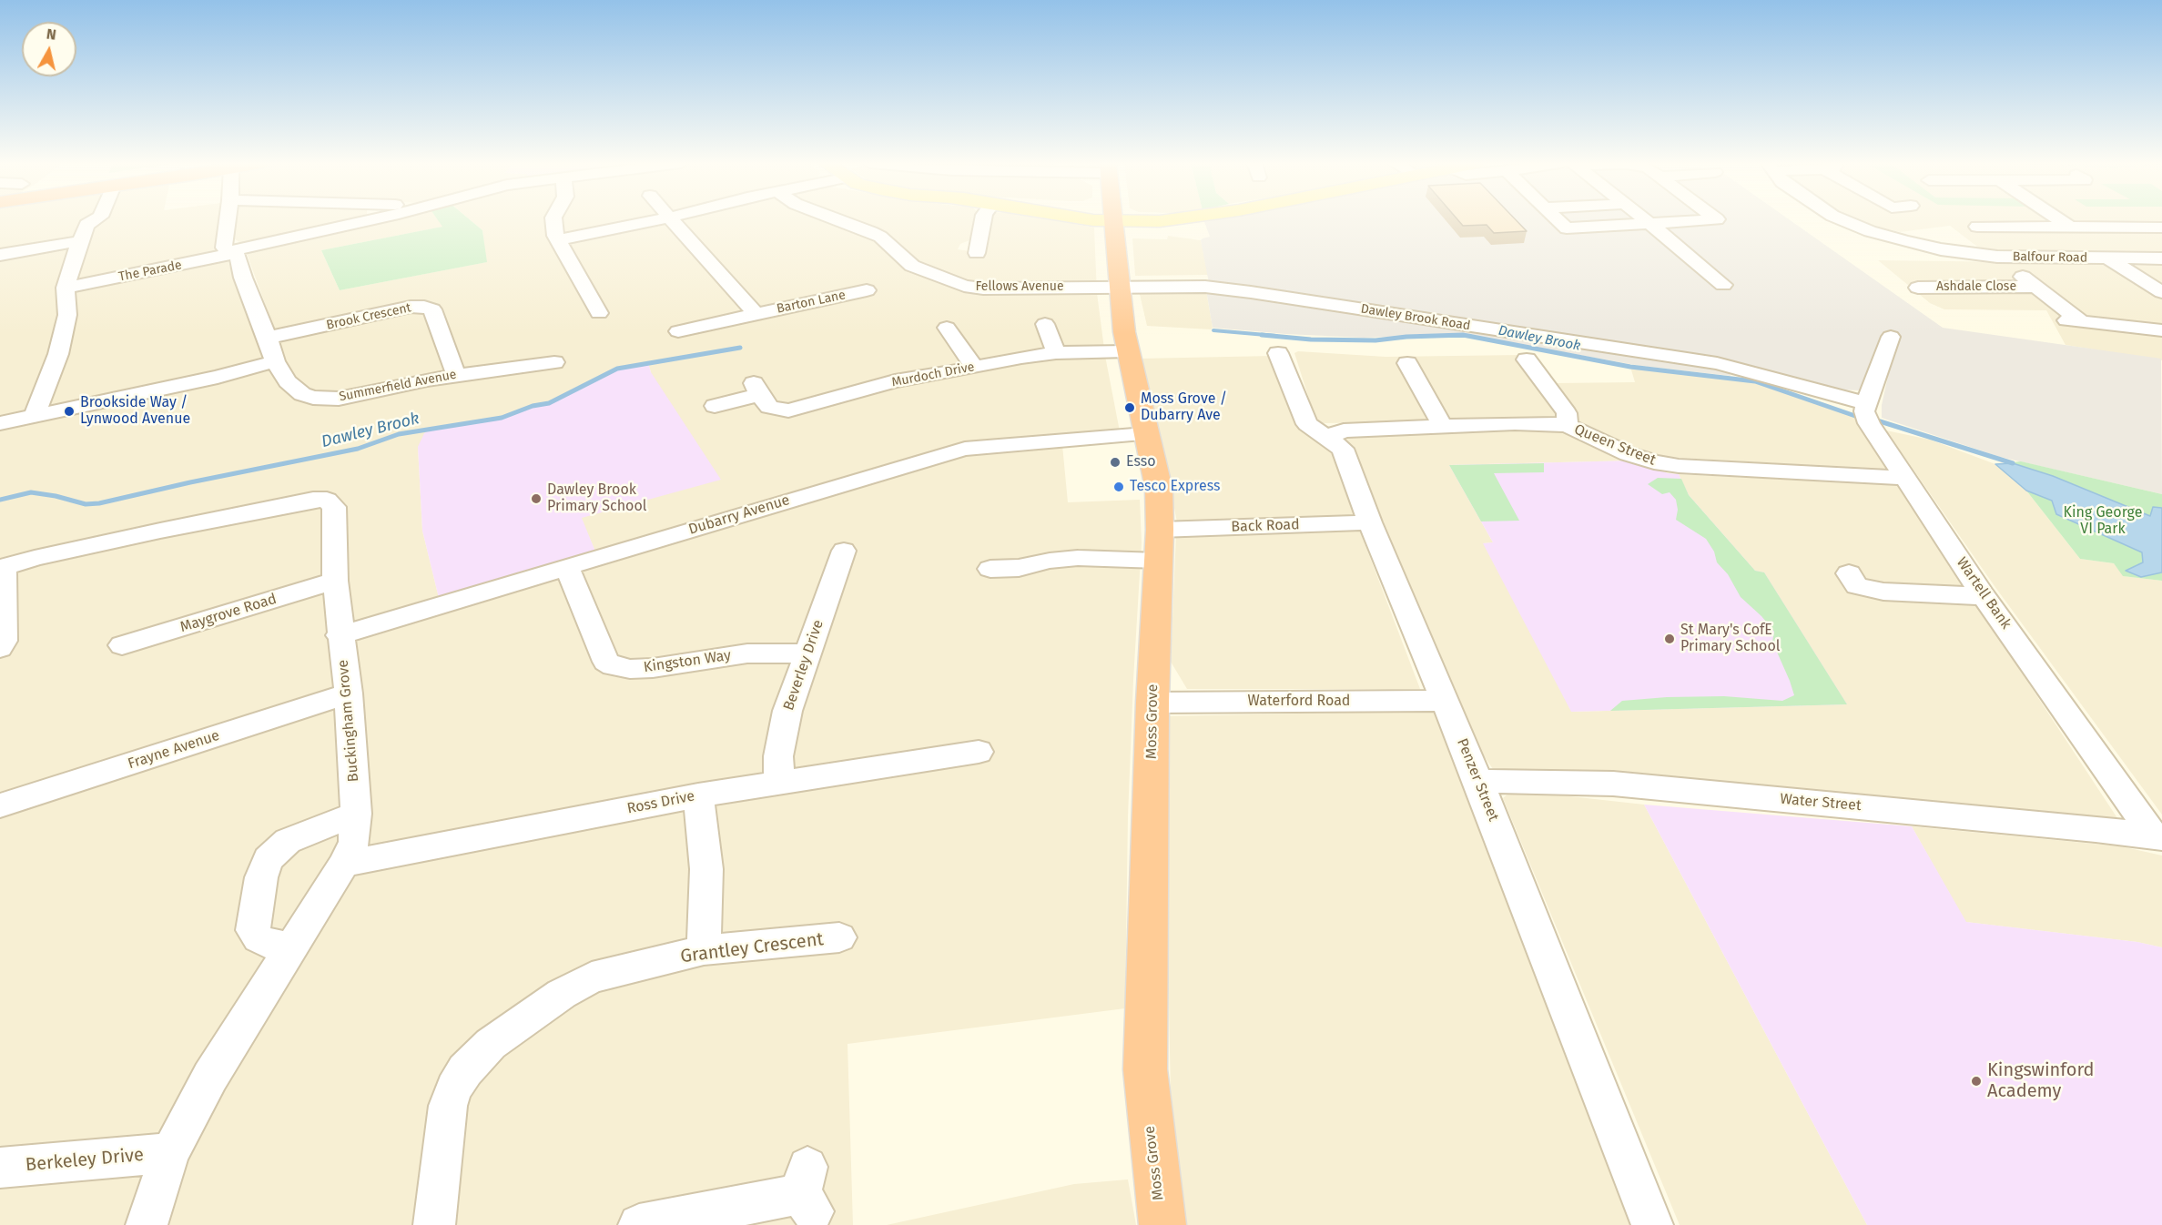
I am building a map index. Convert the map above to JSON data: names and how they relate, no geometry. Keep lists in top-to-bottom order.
{
  "streets": {
    "highway": ["Moss Grove"],
    "street": [
      "Balfour Road",
      "The Parade",
      "Fellows Avenue",
      "Ashdale Close",
      "Barton Lane",
      "Brook Crescent",
      "Dawley Brook Road",
      "Murdoch Drive",
      "Summerfield Avenue",
      "Queen Street",
      "Dubarry Avenue",
      "Back Road",
      "Wartell Bank",
      "Maygrove Road",
      "Kingston Way",
      "Beverley Drive",
      "Waterford Road",
      "Buckingham Grove",
      "Frayne Avenue",
      "Penzer Street",
      "Ross Drive",
      "Water Street",
      "Grantley Crescent",
      "Berkeley Drive"
    ]
  },
  "crossings": [
    ["The Parade", "Summerfield Avenue"],
    ["Fellows Avenue", "Dawley Brook Road"],
    ["Fellows Avenue", "Moss Grove"],
    ["Brook Crescent", "Summerfield Avenue"],
    ["Dawley Brook Road", "Wartell Bank"],
    ["Dawley Brook Road", "Moss Grove"],
    ["Murdoch Drive", "Moss Grove"],
    ["Queen Street", "Wartell Bank"],
    ["Queen Street", "Penzer Street"],
    ["Dubarry Avenue", "Kingston Way"],
    ["Dubarry Avenue", "Buckingham Grove"],
    ["Dubarry Avenue", "Moss Grove"],
    ["Back Road", "Moss Grove"],
    ["Back Road", "Penzer Street"],
    ["Wartell Bank", "Water Street"],
    ["Maygrove Road", "Buckingham Grove"],
    ["Kingston Way", "Beverley Drive"],
    ["Beverley Drive", "Ross Drive"],
    ["Waterford Road", "Moss Grove"],
    ["Waterford Road", "Penzer Street"],
    ["Buckingham Grove", "Frayne Avenue"],
    ["Buckingham Grove", "Ross Drive"],
    ["Buckingham Grove", "Berkeley Drive"],
    ["Penzer Street", "Water Street"]
  ],
  "water": ["Dawley Brook"],
  "parks": ["King George VI Park"],
  "places": [
    "Moss Grove / Dubarry Ave",
    "Brookside Way / Lynwood Avenue",
    "Esso",
    "Tesco Express",
    "Dawley Brook Primary School",
    "St Mary's CofE Primary School",
    "Kingswinford Academy"
  ],
  "north": "top"
}
